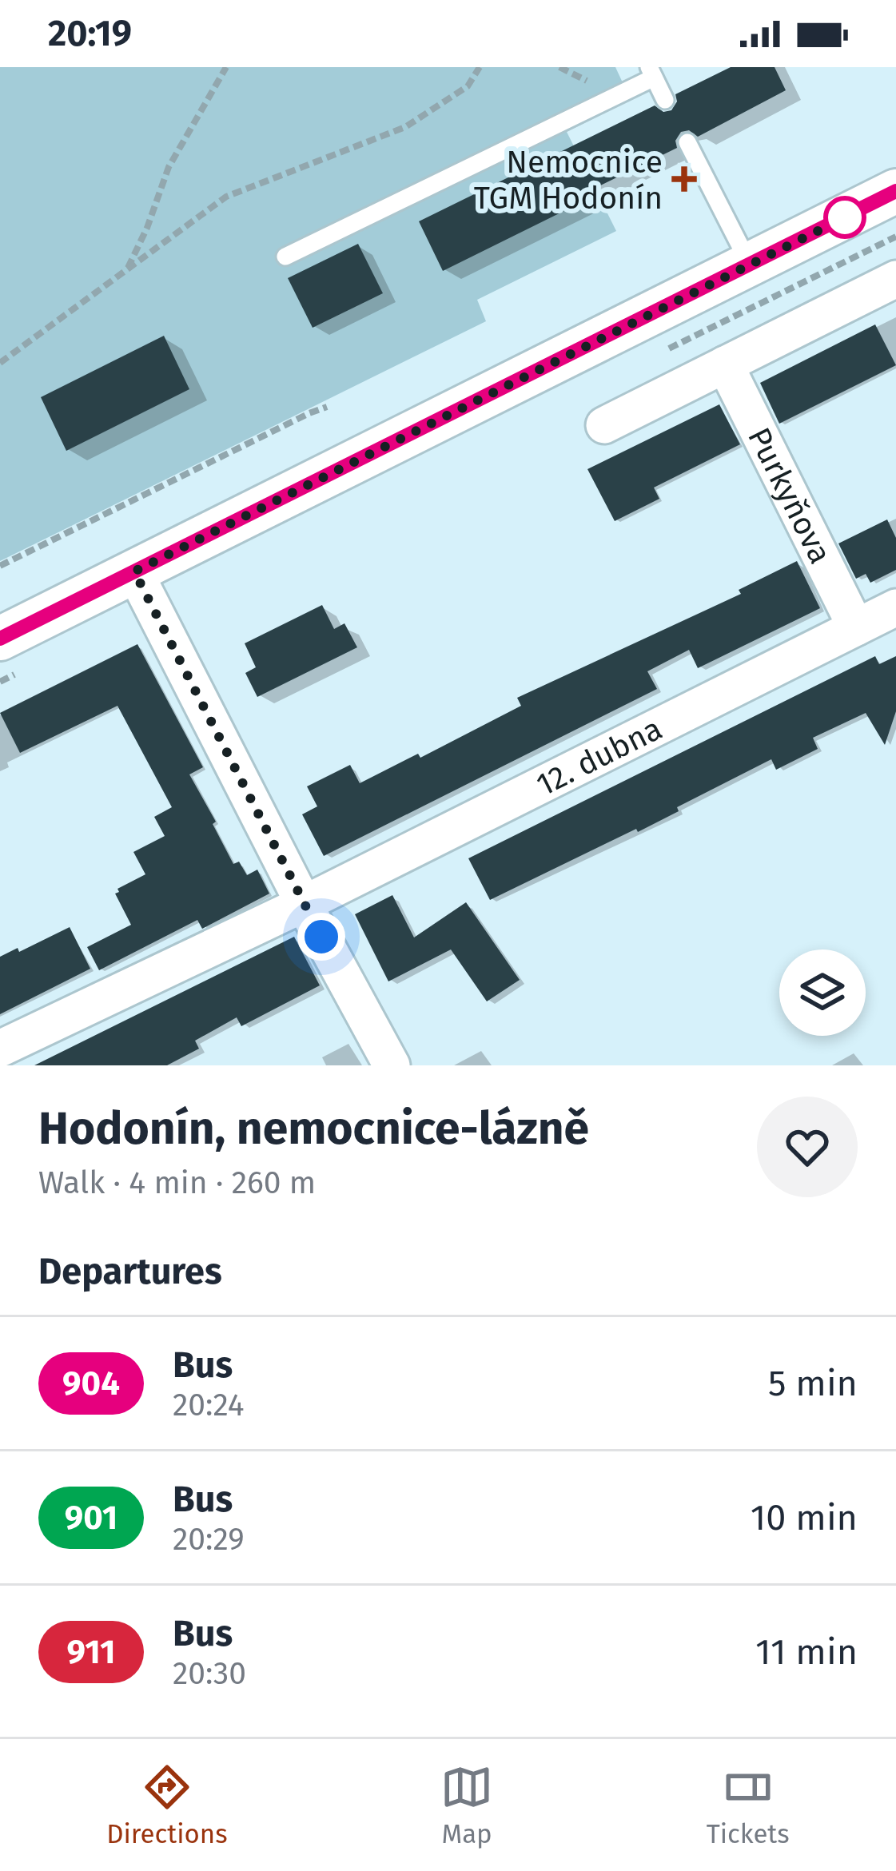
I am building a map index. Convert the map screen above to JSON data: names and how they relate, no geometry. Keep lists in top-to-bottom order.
{
  "streets": {
    "street": ["Purkyňova", "12. dubna"]
  },
  "crossings": [
    ["Purkyňova", "12. dubna"]
  ],
  "places": {
    "health": ["Nemocnice TGM Hodonín"]
  },
  "lines": ["bus line 904"],
  "page": {
    "status": "20:19",
    "heading": [
      ["Hodonín, nemocnice-lázně", "Walk · 4 min · 260 m"],
      "Departures"
    ],
    "list": [
      {
        "mark": "904",
        "name": "Bus",
        "note": "20:24",
        "value": "5 min"
      },
      {
        "mark": "901",
        "name": "Bus",
        "note": "20:29",
        "value": "10 min"
      },
      {
        "mark": "911",
        "name": "Bus",
        "note": "20:30",
        "value": "11 min"
      }
    ],
    "tabs": ["Directions", "Map", "Tickets"]
  }
}
